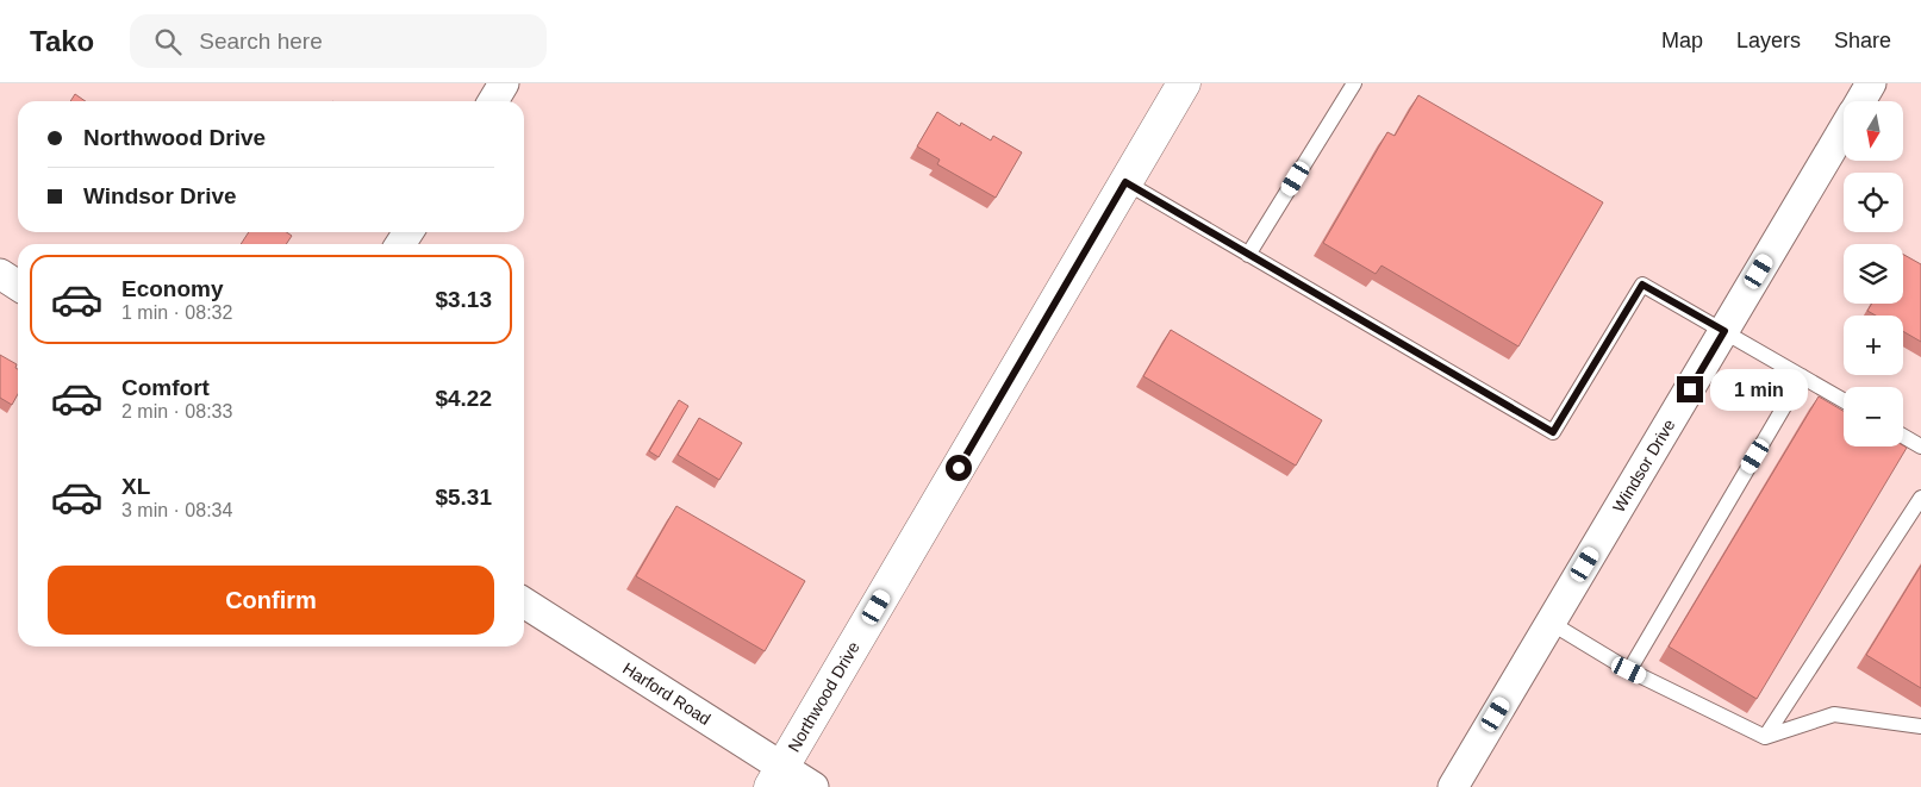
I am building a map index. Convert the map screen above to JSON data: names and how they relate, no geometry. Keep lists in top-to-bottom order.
{
  "streets": {
    "street": ["Windsor Drive", "Harford Road", "Northwood Drive"]
  },
  "crossings": [
    ["Harford Road", "Northwood Drive"]
  ],
  "north": "bottom",
  "page": {
    "header": "Tako",
    "search": "Search here",
    "nav": ["Map", "Layers", "Share"],
    "map_buttons": ["+", "−"],
    "banner": ["Northwood Drive", "Windsor Drive"],
    "list": [
      {
        "name": "Economy",
        "note": "1 min · 08:32",
        "value": "$3.13"
      },
      {
        "name": "Comfort",
        "note": "2 min · 08:33",
        "value": "$4.22"
      },
      {
        "name": "XL",
        "note": "3 min · 08:34",
        "value": "$5.31"
      }
    ],
    "bubble": "1 min",
    "buttons": "Confirm"
  }
}
